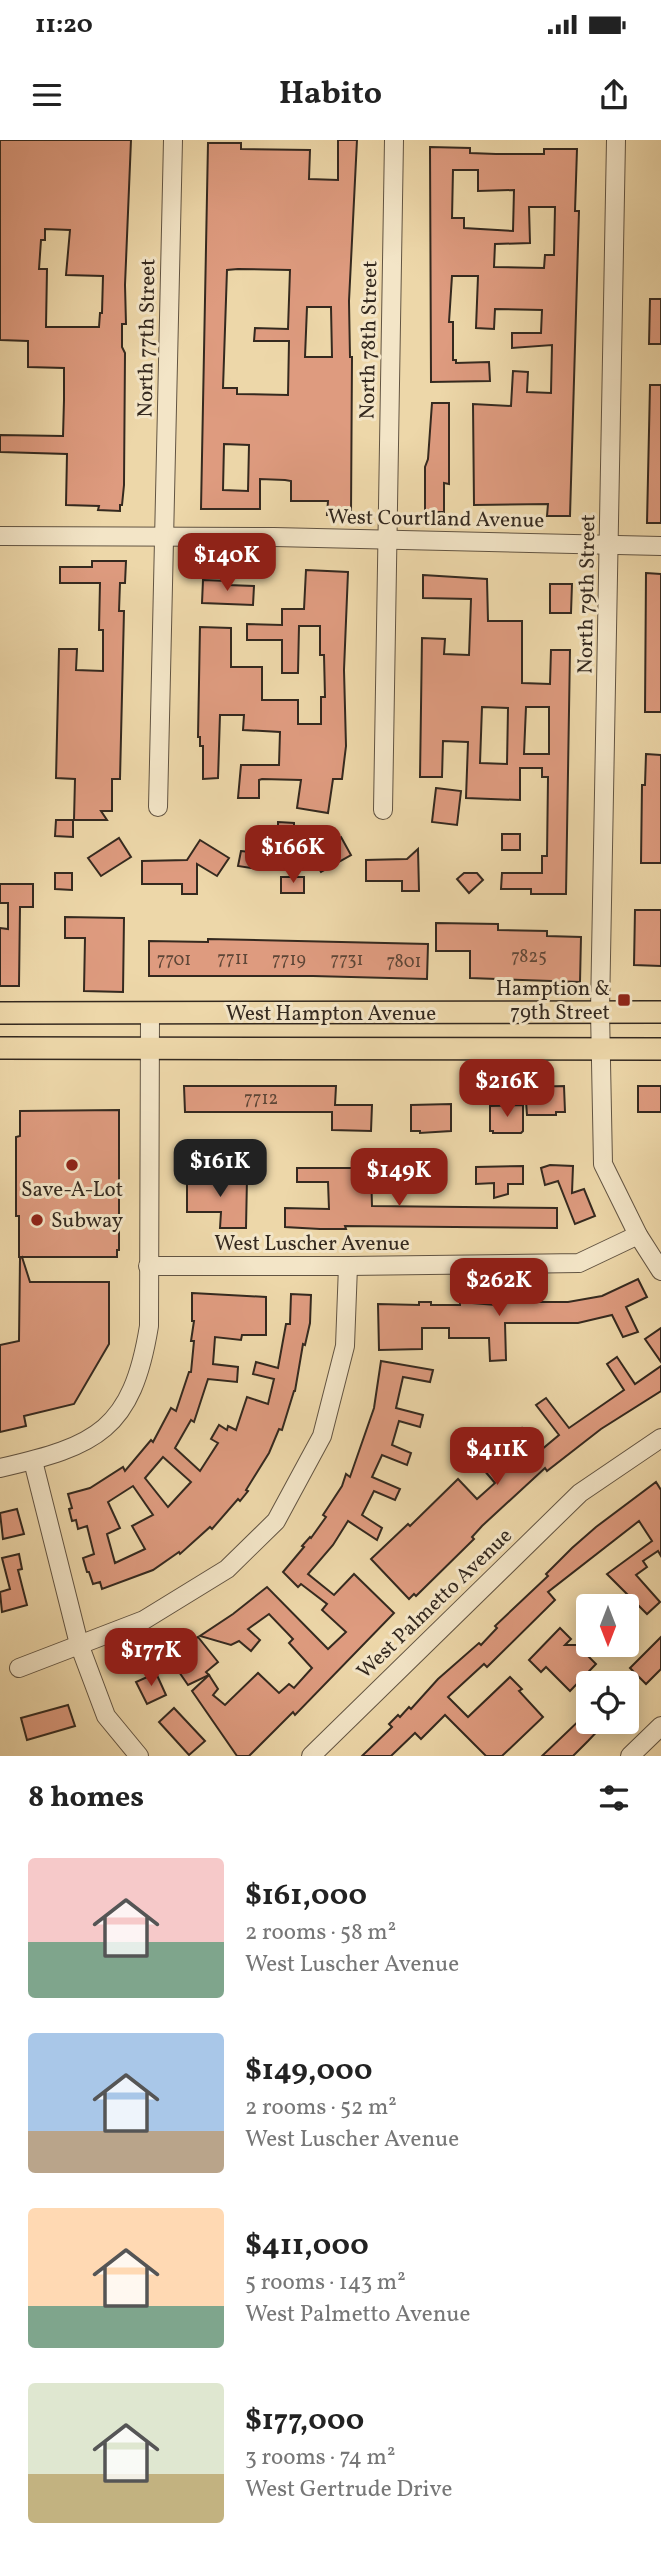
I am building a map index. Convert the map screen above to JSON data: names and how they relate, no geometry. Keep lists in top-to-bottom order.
{
  "streets": {
    "main road": ["West Hampton Avenue"],
    "street": [
      "North 77th Street",
      "North 78th Street",
      "West Courtland Avenue",
      "North 79th Street",
      "West Luscher Avenue",
      "West Palmetto Avenue"
    ]
  },
  "crossings": [
    ["North 77th Street", "West Courtland Avenue"],
    ["North 78th Street", "West Courtland Avenue"],
    ["West Courtland Avenue", "North 79th Street"],
    ["North 79th Street", "West Hampton Avenue"],
    ["North 79th Street", "West Luscher Avenue"]
  ],
  "places": {
    "transit": ["Hamption & 79th Street"],
    "other": ["Save-A-Lot", "Subway"]
  },
  "house_numbers": [
    "7825",
    "7711",
    "7701",
    "7719",
    "7731",
    "7801",
    "7712"
  ],
  "north": "bottom",
  "page": {
    "status": "11:20",
    "header": "Habito",
    "price": [
      "$140K",
      "$166K",
      "$216K",
      "$161K",
      "$149K",
      "$262K",
      "$411K",
      "$177K"
    ],
    "heading": "8 homes",
    "list": [
      {
        "name": "$161,000",
        "note": "2 rooms · 58 m² · West Luscher Avenue"
      },
      {
        "name": "$149,000",
        "note": "2 rooms · 52 m² · West Luscher Avenue"
      },
      {
        "name": "$411,000",
        "note": "5 rooms · 143 m² · West Palmetto Avenue"
      },
      {
        "name": "$177,000",
        "note": "3 rooms · 74 m² · West Gertrude Drive"
      }
    ]
  }
}
